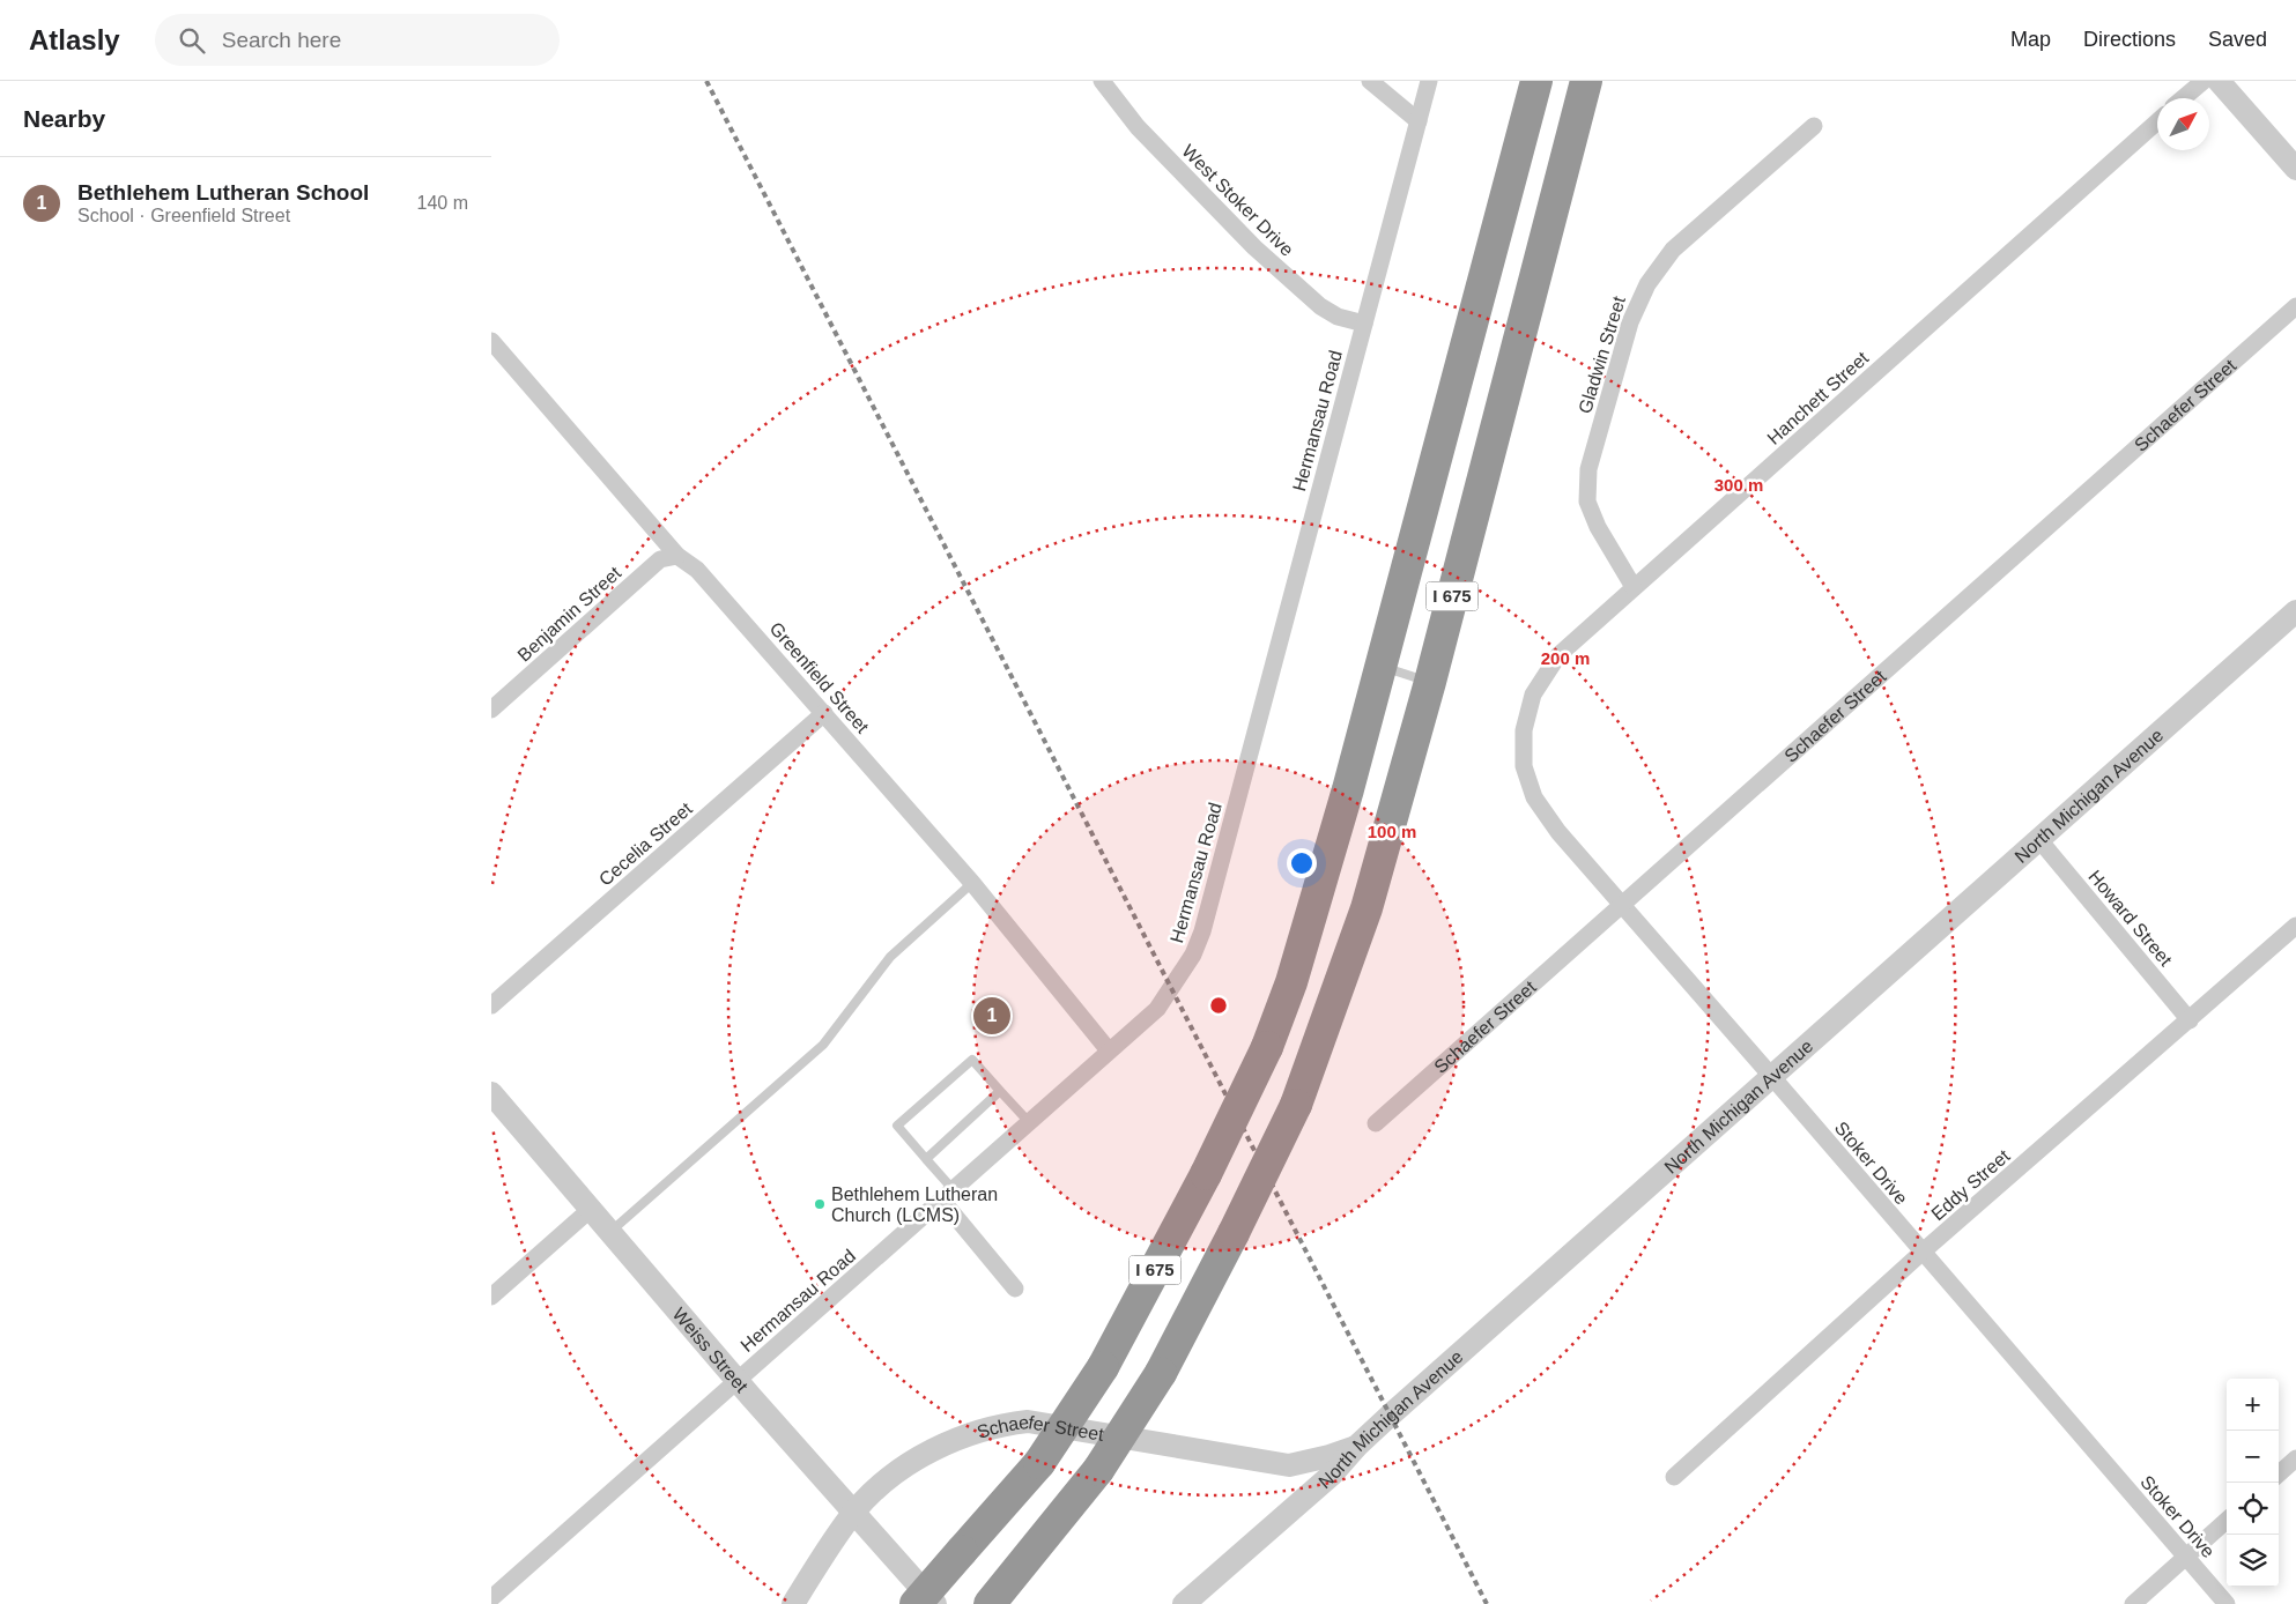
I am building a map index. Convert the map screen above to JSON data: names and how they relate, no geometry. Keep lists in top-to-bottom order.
{
  "streets": {
    "highway": ["I 675"],
    "street": [
      "West Stoker Drive",
      "Gladwin Street",
      "Hanchett Street",
      "Schaefer Street",
      "Hermansau Road",
      "Benjamin Street",
      "Greenfield Street",
      "North Michigan Avenue",
      "Cecelia Street",
      "Howard Street",
      "Stoker Drive",
      "Eddy Street",
      "Weiss Street"
    ]
  },
  "crossings": [
    ["West Stoker Drive", "Hermansau Road"],
    ["Gladwin Street", "Hanchett Street"],
    ["Hanchett Street", "Stoker Drive"],
    ["Schaefer Street", "North Michigan Avenue"],
    ["Schaefer Street", "Stoker Drive"],
    ["Schaefer Street", "Weiss Street"],
    ["Hermansau Road", "Greenfield Street"],
    ["Hermansau Road", "Weiss Street"],
    ["Benjamin Street", "Greenfield Street"],
    ["Greenfield Street", "Cecelia Street"],
    ["North Michigan Avenue", "Howard Street"],
    ["North Michigan Avenue", "Stoker Drive"],
    ["Howard Street", "Eddy Street"],
    ["Stoker Drive", "Eddy Street"]
  ],
  "places": ["Bethlehem Lutheran Church (LCMS)"],
  "north": "top right",
  "page": {
    "header": "Atlasly",
    "search": "Search here",
    "nav": ["Map", "Directions", "Saved"],
    "heading": "Nearby",
    "list": [
      {
        "mark": "1",
        "name": "Bethlehem Lutheran School",
        "note": "School · Greenfield Street",
        "value": "140 m"
      }
    ],
    "pins": "1",
    "map_buttons": ["+", "−"]
  },
  "rings": ["300 m", "200 m", "100 m"]
}
